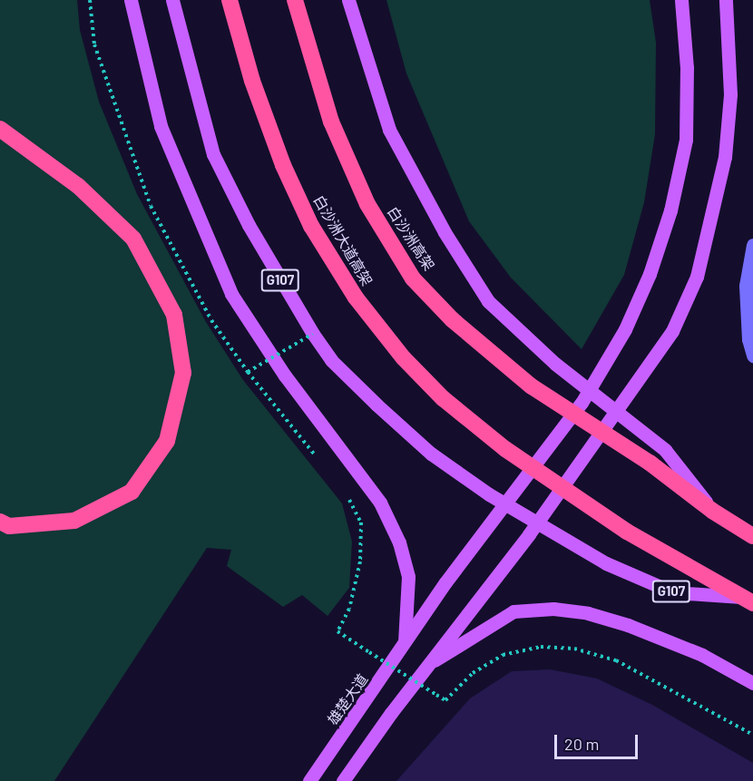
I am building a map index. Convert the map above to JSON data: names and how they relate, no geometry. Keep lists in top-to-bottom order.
{
  "streets": {
    "highway": ["白沙洲高架", "白沙洲大道高架"],
    "main road": ["G107", "雄楚大道"]
  },
  "crossings": [
    ["白沙洲大道高架", "G107"]
  ],
  "scale_bar": "20 m"
}
